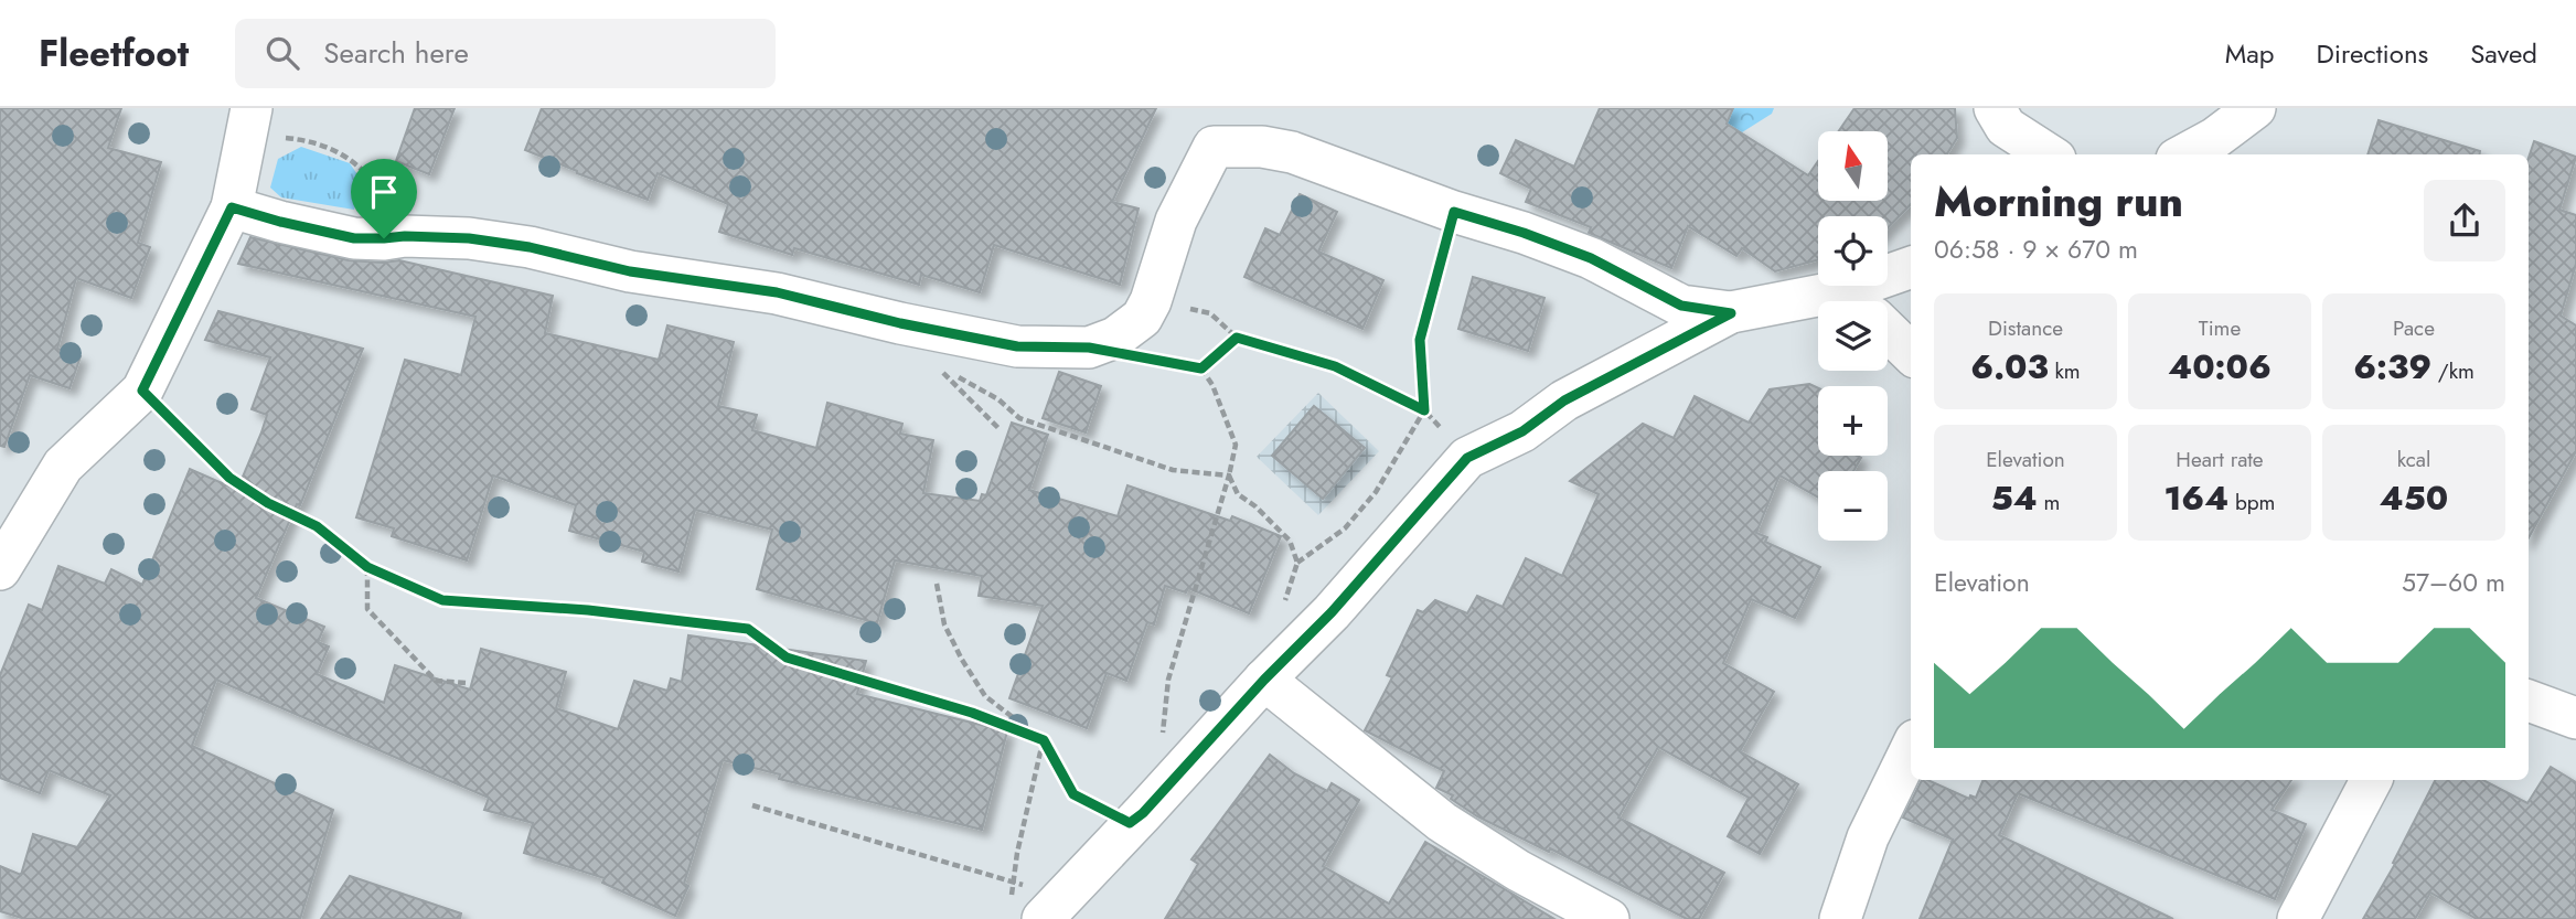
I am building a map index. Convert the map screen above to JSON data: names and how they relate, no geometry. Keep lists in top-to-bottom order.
{
  "north": "top",
  "page": {
    "header": "Fleetfoot",
    "search": "Search here",
    "nav": ["Map", "Directions", "Saved"],
    "map_buttons": ["+", "−"],
    "heading": ["Morning run", "06:58 · 9 × 670 m"],
    "stats": [
      ["Distance", "6.03 km"],
      ["Time", "40:06"],
      ["Pace", "6:39 /km"],
      ["Elevation", "54 m"],
      ["Heart rate", "164 bpm"],
      ["kcal", "450"]
    ],
    "chart": ["Elevation", "57–60 m"]
  }
}
